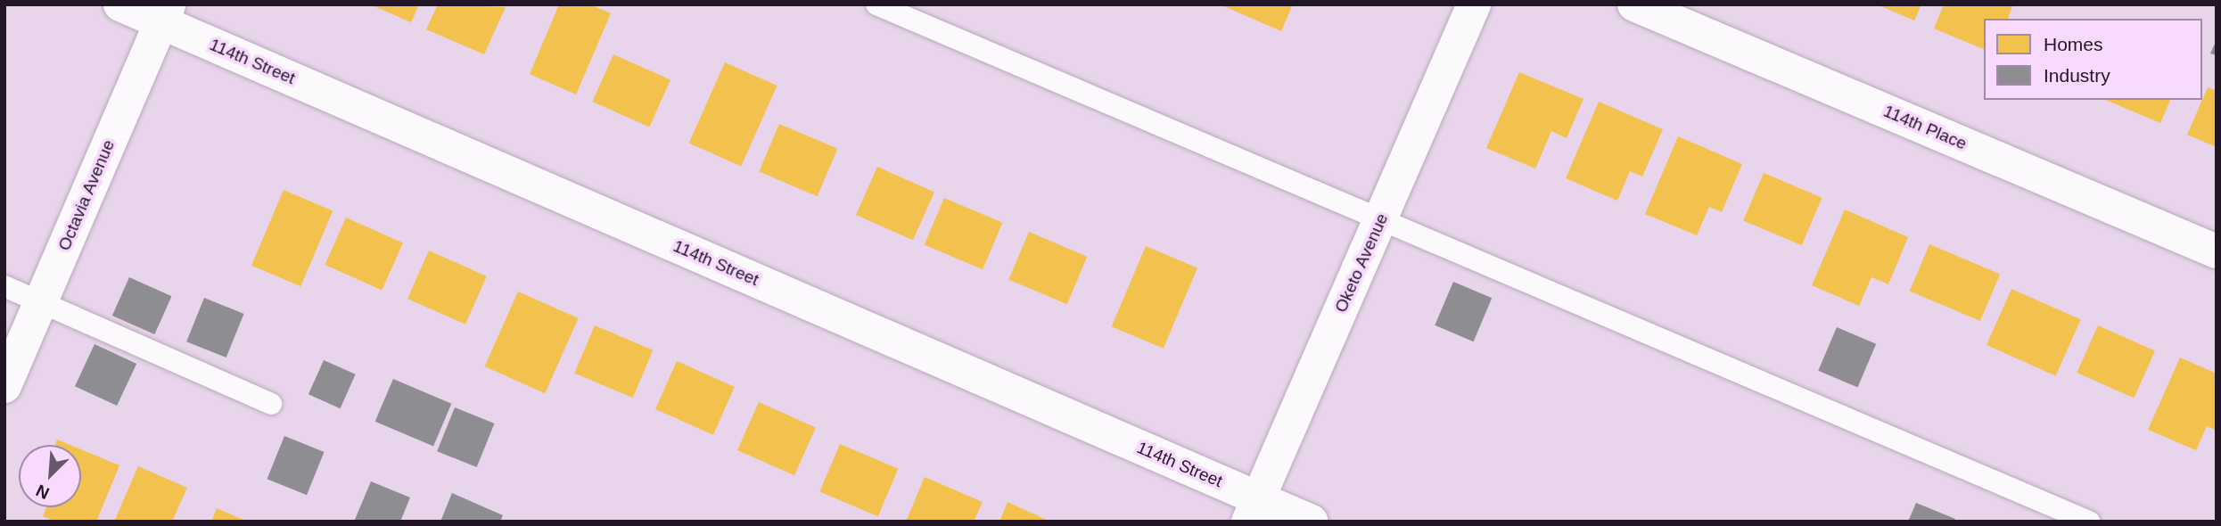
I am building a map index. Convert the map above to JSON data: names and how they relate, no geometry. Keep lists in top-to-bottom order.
{
  "streets": {
    "street": [
      "114th Street",
      "114th Place",
      "Octavia Avenue",
      "Oketo Avenue"
    ]
  },
  "crossings": [
    ["114th Street", "Octavia Avenue"],
    ["114th Street", "Oketo Avenue"]
  ],
  "legend": ["Homes", "Industry"],
  "north": "bottom left"
}
